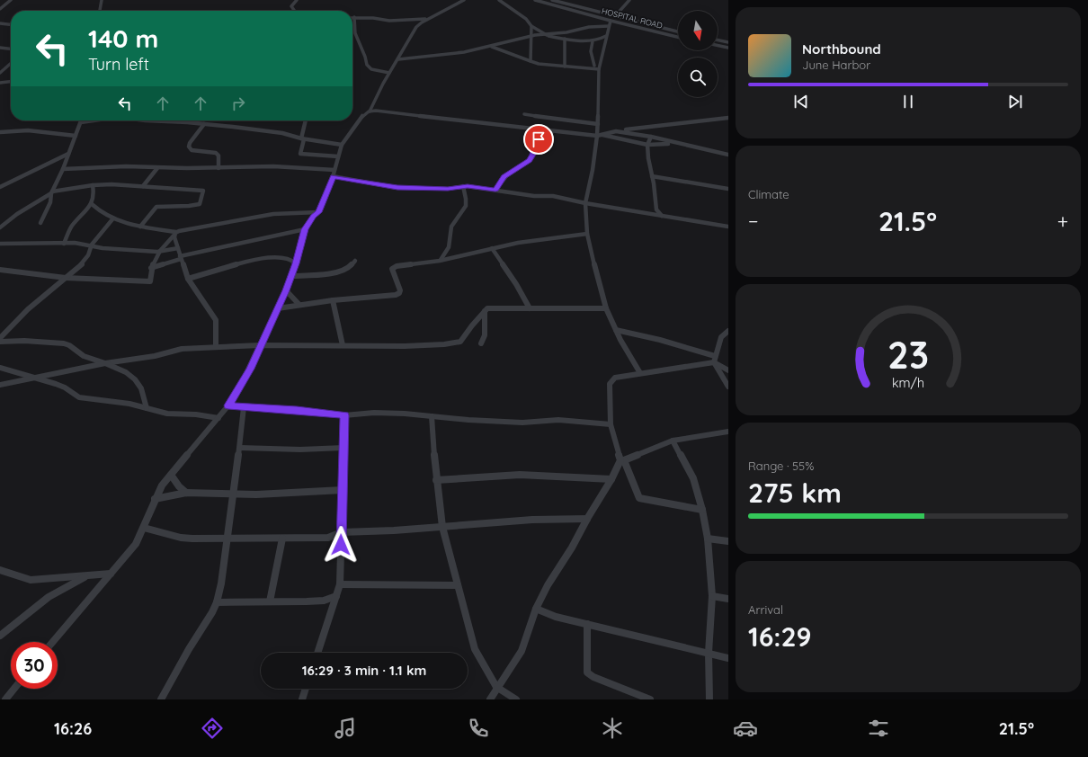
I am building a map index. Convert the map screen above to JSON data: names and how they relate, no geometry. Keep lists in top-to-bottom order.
{
  "streets": {
    "street": ["HOSPITAL ROAD"]
  },
  "north": "bottom",
  "page": {
    "turn": ["140 m", "Turn left"],
    "song": ["Northbound", "June Harbor"],
    "tile": [
      "Climate",
      ["Range · 55%", "275 km"],
      ["Arrival", "16:29"]
    ],
    "heat": ["−", "21.5°", "+"],
    "limit": "30",
    "trip": "16:29 · 3 min · 1.1 km",
    "tabs": ["16:26", "21.5°"],
    "gauge": ["23", "km/h"]
  }
}
